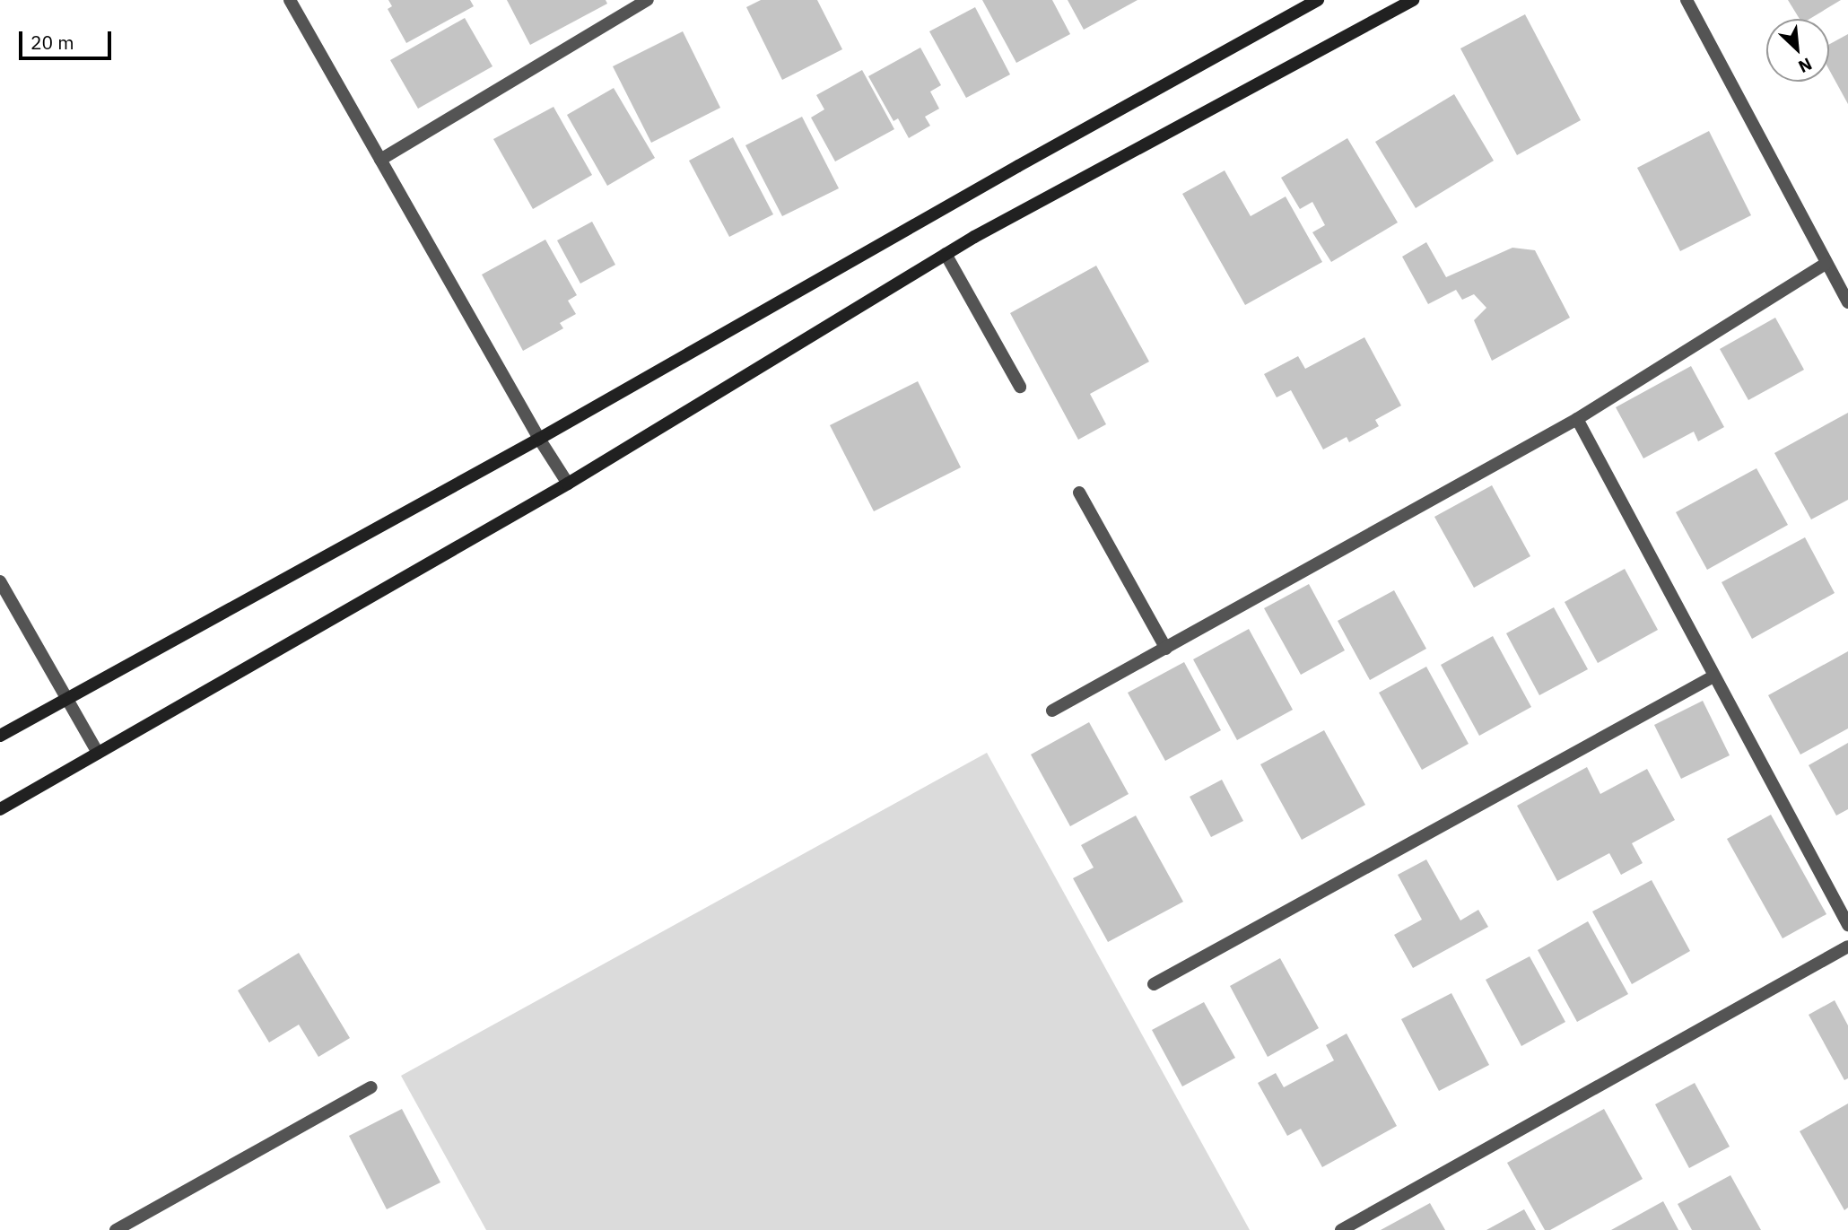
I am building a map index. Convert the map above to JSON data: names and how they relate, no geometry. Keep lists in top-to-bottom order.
{
  "scale_bar": "20 m",
  "north": "bottom right"
}
